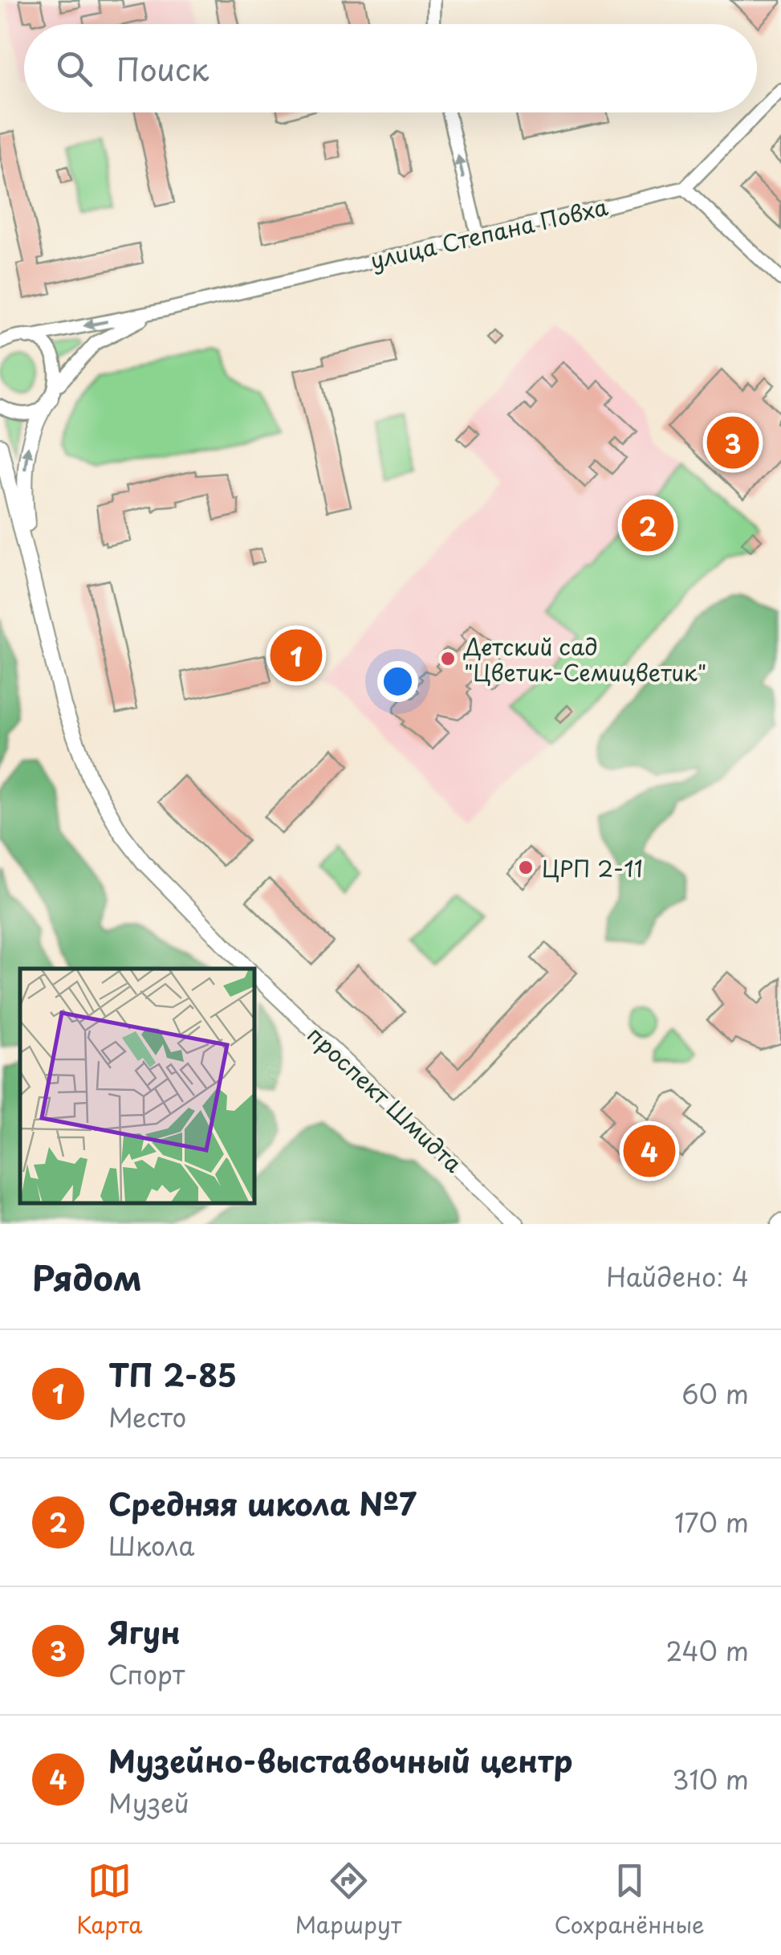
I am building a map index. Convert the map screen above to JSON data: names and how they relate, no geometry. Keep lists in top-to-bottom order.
{
  "streets": {
    "main road": ["проспект Шмидта"],
    "street": ["улица Степана Повха"]
  },
  "crossings": [
    ["улица Степана Повха", "проспект Шмидта"]
  ],
  "places": ["Детский сад \"Цветик-Семицветик\"", "ЦРП 2-11"],
  "page": {
    "search": "Поиск",
    "pins": [
      "3",
      "2",
      "1",
      "4"
    ],
    "heading": ["Рядом", "Найдено: 4"],
    "list": [
      {
        "mark": "1",
        "name": "ТП 2-85",
        "note": "Место",
        "value": "60 m"
      },
      {
        "mark": "2",
        "name": "Средняя школа №7",
        "note": "Школа",
        "value": "170 m"
      },
      {
        "mark": "3",
        "name": "Ягун",
        "note": "Спорт",
        "value": "240 m"
      },
      {
        "mark": "4",
        "name": "Музейно-выставочный центр",
        "note": "Музей",
        "value": "310 m"
      }
    ],
    "nav": ["Карта", "Маршрут", "Сохранённые"]
  }
}
